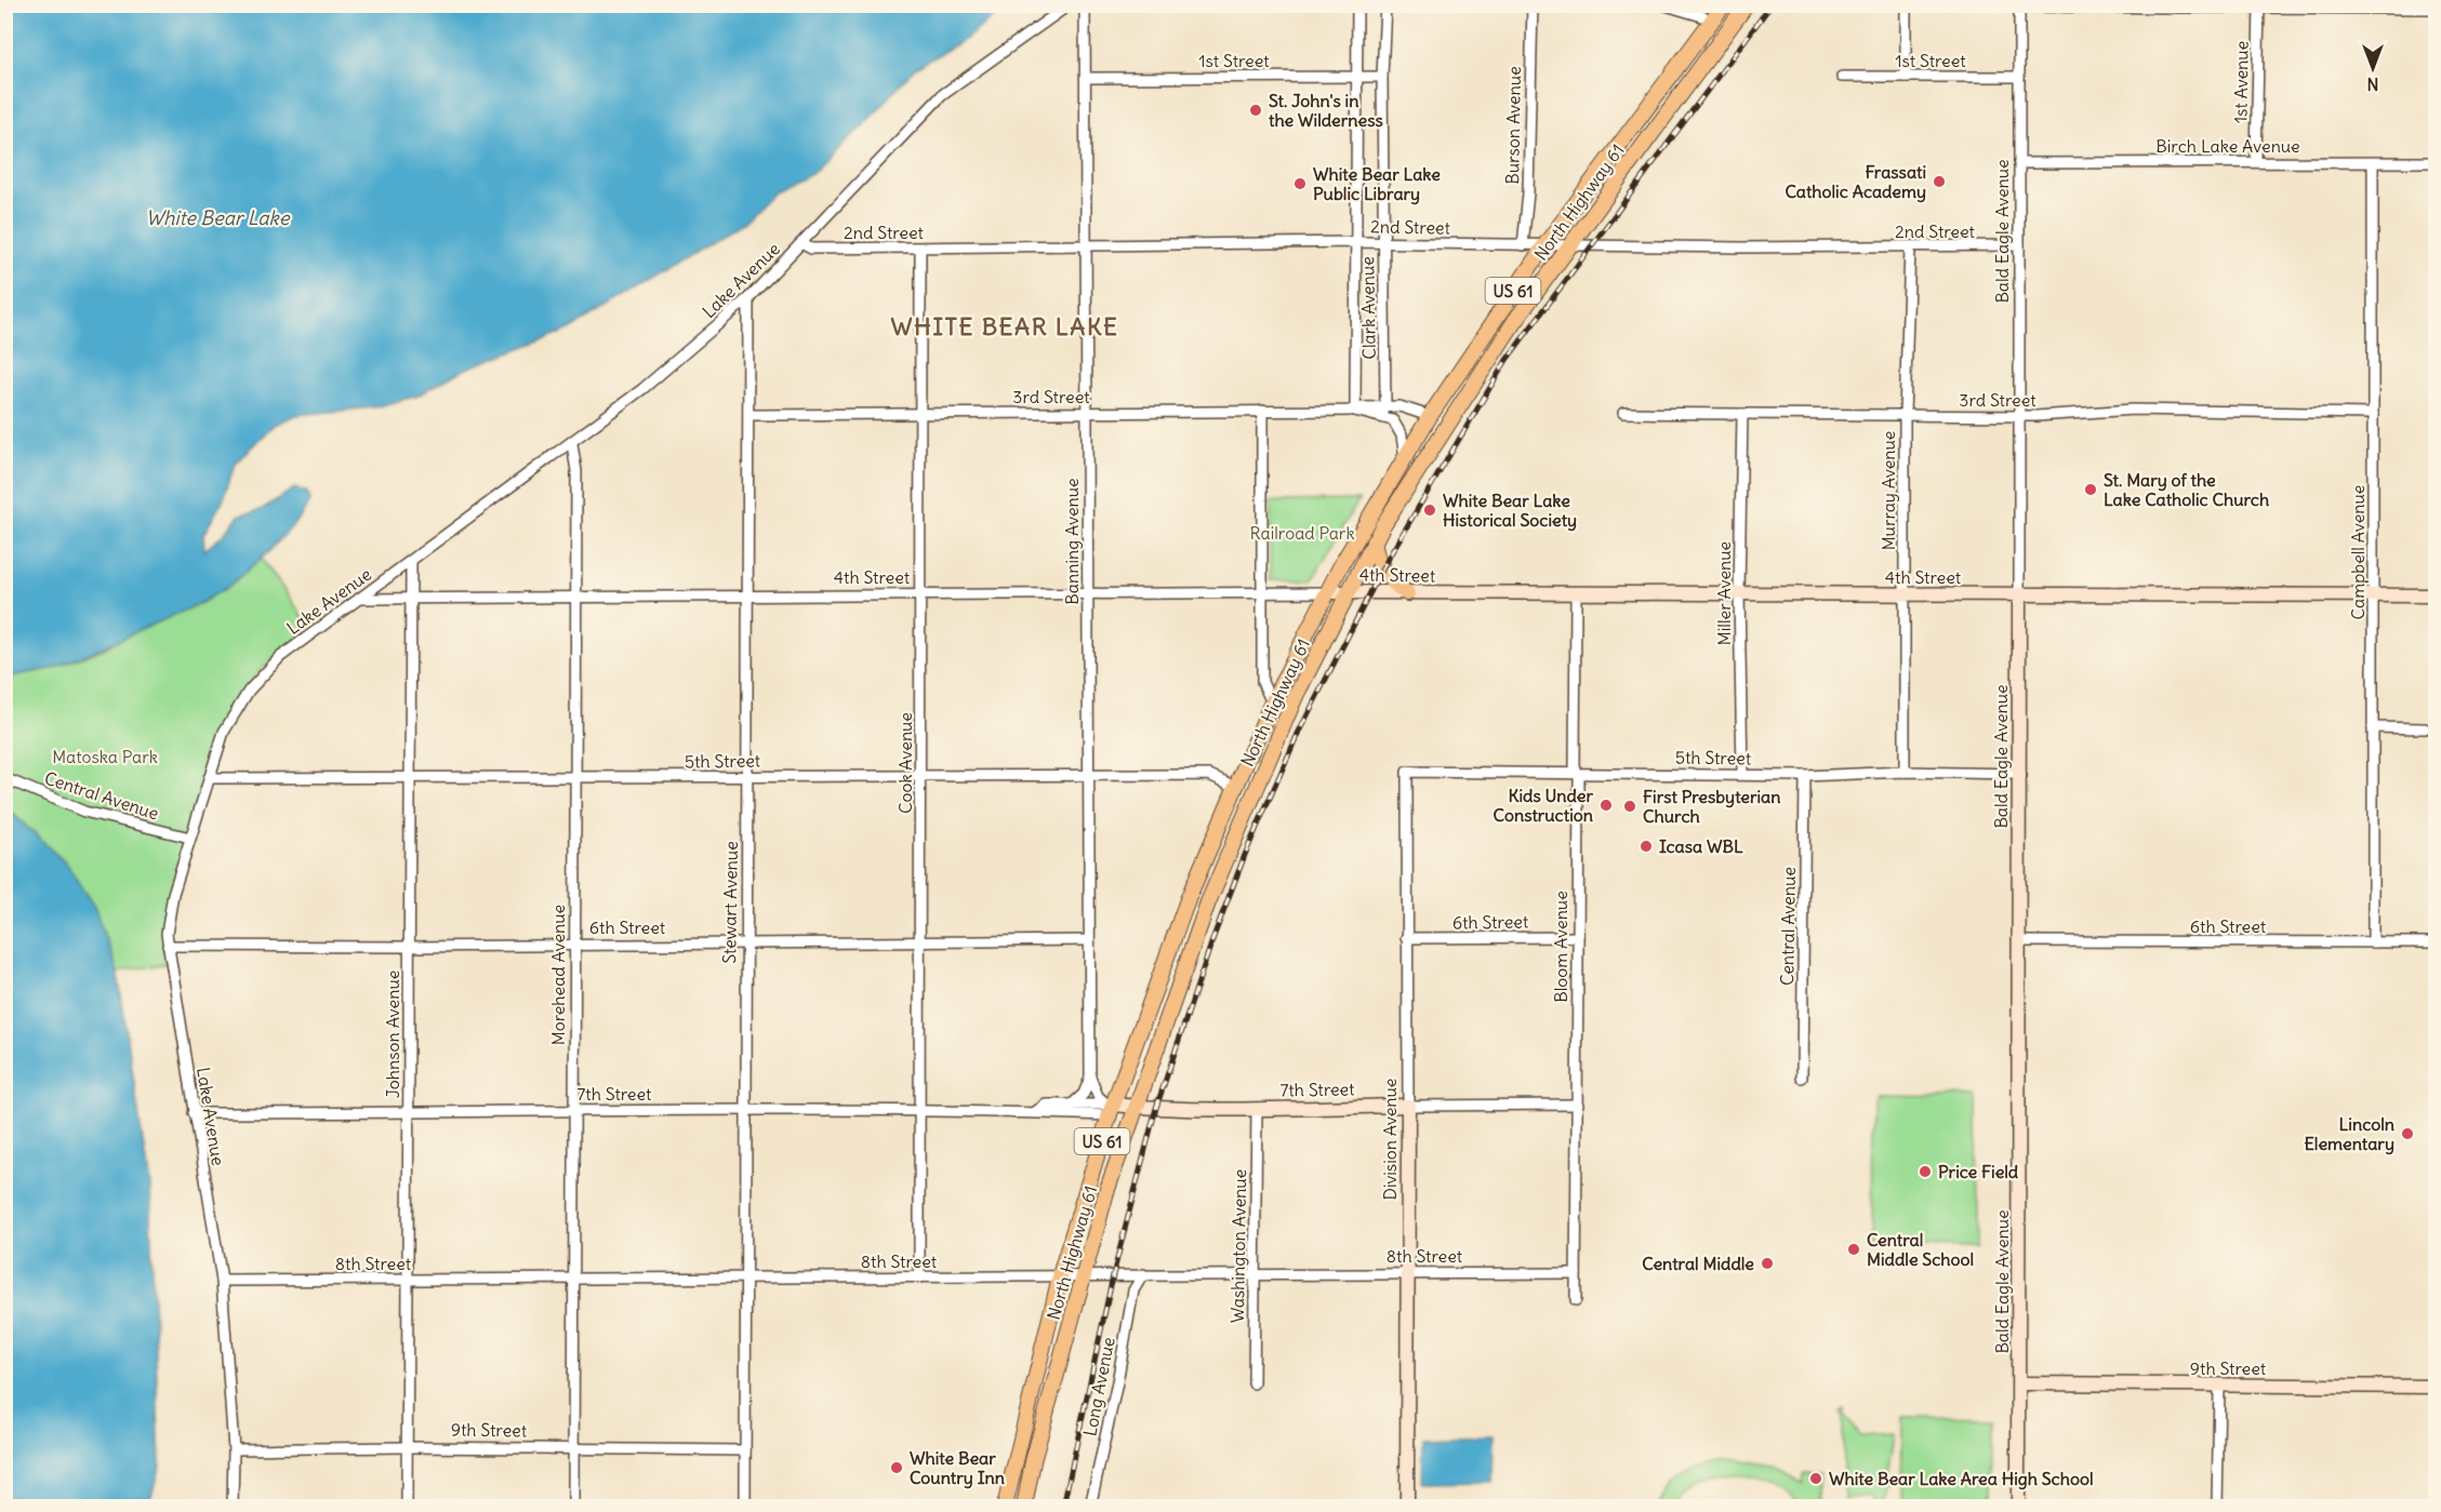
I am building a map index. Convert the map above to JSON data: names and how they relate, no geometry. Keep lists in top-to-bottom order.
{
  "streets": {
    "main road": ["North Highway 61", "US 61"],
    "street": [
      "1st Street",
      "1st Avenue",
      "Burson Avenue",
      "Birch Lake Avenue",
      "2nd Street",
      "Bald Eagle Avenue",
      "Lake Avenue",
      "Clark Avenue",
      "3rd Street",
      "Murray Avenue",
      "Banning Avenue",
      "Campbell Avenue",
      "4th Street",
      "Miller Avenue",
      "5th Street",
      "Cook Avenue",
      "Central Avenue",
      "Stewart Avenue",
      "6th Street",
      "Bloom Avenue",
      "Morehead Avenue",
      "Johnson Avenue",
      "7th Street",
      "Division Avenue",
      "Washington Avenue",
      "8th Street",
      "9th Street",
      "Long Avenue"
    ]
  },
  "crossings": [
    ["1st Street", "Bald Eagle Avenue"],
    ["1st Street", "Clark Avenue"],
    ["1st Street", "Banning Avenue"],
    ["1st Avenue", "Birch Lake Avenue"],
    ["Burson Avenue", "2nd Street"],
    ["Birch Lake Avenue", "Bald Eagle Avenue"],
    ["Birch Lake Avenue", "Campbell Avenue"],
    ["North Highway 61", "2nd Street"],
    ["North Highway 61", "3rd Street"],
    ["North Highway 61", "4th Street"],
    ["North Highway 61", "5th Street"],
    ["North Highway 61", "7th Street"],
    ["North Highway 61", "8th Street"],
    ["2nd Street", "Bald Eagle Avenue"],
    ["2nd Street", "Lake Avenue"],
    ["2nd Street", "Clark Avenue"],
    ["2nd Street", "Murray Avenue"],
    ["2nd Street", "Banning Avenue"],
    ["2nd Street", "Cook Avenue"],
    ["Bald Eagle Avenue", "3rd Street"],
    ["Bald Eagle Avenue", "4th Street"],
    ["Bald Eagle Avenue", "5th Street"],
    ["Bald Eagle Avenue", "6th Street"],
    ["Bald Eagle Avenue", "9th Street"],
    ["Lake Avenue", "4th Street"],
    ["Lake Avenue", "5th Street"],
    ["Lake Avenue", "Central Avenue"],
    ["Lake Avenue", "Stewart Avenue"],
    ["Lake Avenue", "6th Street"],
    ["Lake Avenue", "Morehead Avenue"],
    ["Lake Avenue", "Johnson Avenue"],
    ["Lake Avenue", "7th Street"],
    ["Lake Avenue", "8th Street"],
    ["Lake Avenue", "9th Street"],
    ["Clark Avenue", "3rd Street"],
    ["3rd Street", "Murray Avenue"],
    ["3rd Street", "Banning Avenue"],
    ["3rd Street", "Campbell Avenue"],
    ["3rd Street", "Miller Avenue"],
    ["3rd Street", "Cook Avenue"],
    ["3rd Street", "Stewart Avenue"],
    ["Murray Avenue", "4th Street"],
    ["Murray Avenue", "5th Street"],
    ["Banning Avenue", "4th Street"],
    ["Banning Avenue", "5th Street"],
    ["Banning Avenue", "6th Street"],
    ["Campbell Avenue", "4th Street"],
    ["Campbell Avenue", "6th Street"],
    ["4th Street", "Miller Avenue"],
    ["4th Street", "Cook Avenue"],
    ["4th Street", "Stewart Avenue"],
    ["4th Street", "Bloom Avenue"],
    ["4th Street", "Morehead Avenue"],
    ["4th Street", "Johnson Avenue"],
    ["Miller Avenue", "5th Street"],
    ["5th Street", "Cook Avenue"],
    ["5th Street", "Central Avenue"],
    ["5th Street", "Stewart Avenue"],
    ["5th Street", "Bloom Avenue"],
    ["5th Street", "Morehead Avenue"],
    ["5th Street", "Johnson Avenue"],
    ["5th Street", "Division Avenue"],
    ["Cook Avenue", "6th Street"],
    ["Cook Avenue", "7th Street"],
    ["Cook Avenue", "8th Street"],
    ["Stewart Avenue", "6th Street"],
    ["Stewart Avenue", "7th Street"],
    ["Stewart Avenue", "8th Street"],
    ["Stewart Avenue", "9th Street"],
    ["6th Street", "Bloom Avenue"],
    ["6th Street", "Morehead Avenue"],
    ["6th Street", "Johnson Avenue"],
    ["6th Street", "Division Avenue"],
    ["Bloom Avenue", "7th Street"],
    ["Bloom Avenue", "8th Street"],
    ["Morehead Avenue", "7th Street"],
    ["Morehead Avenue", "8th Street"],
    ["Morehead Avenue", "9th Street"],
    ["Johnson Avenue", "7th Street"],
    ["Johnson Avenue", "8th Street"],
    ["Johnson Avenue", "9th Street"],
    ["7th Street", "Division Avenue"],
    ["7th Street", "Washington Avenue"],
    ["Division Avenue", "8th Street"],
    ["Washington Avenue", "8th Street"],
    ["8th Street", "Long Avenue"]
  ],
  "districts": ["WHITE BEAR LAKE"],
  "water": ["White Bear Lake"],
  "parks": ["Railroad Park", "Matoska Park"],
  "places": [
    "St. John's in the Wilderness",
    "Frassati Catholic Academy",
    "White Bear Lake Public Library",
    "St. Mary of the Lake Catholic Church",
    "White Bear Lake Historical Society",
    "Kids Under Construction",
    "First Presbyterian Church",
    "Icasa WBL",
    "Lincoln Elementary",
    "Price Field",
    "Central Middle School",
    "Central Middle",
    "White Bear Country Inn",
    "White Bear Lake Area High School"
  ],
  "north": "bottom"
}
